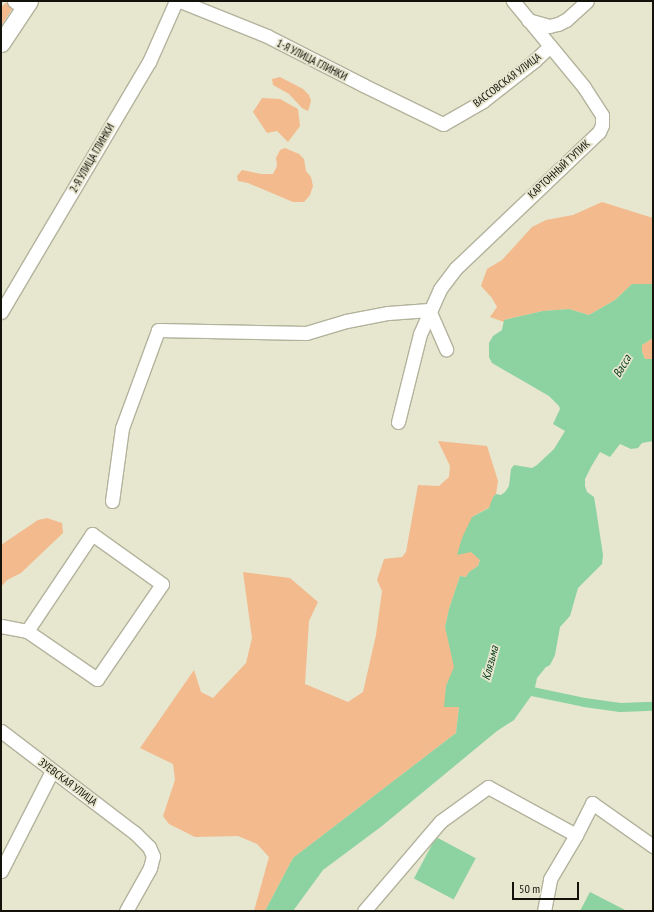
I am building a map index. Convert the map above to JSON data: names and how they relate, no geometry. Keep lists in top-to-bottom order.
{
  "streets": {
    "street": [
      "1-Я УЛИЦА ГЛИНКИ",
      "ВАССОВСКАЯ УЛИЦА",
      "2-Я УЛИЦА ГЛИНКИ",
      "КАРТОННЫЙ ТУПИК",
      "ЗУЕВСКАЯ УЛИЦА"
    ]
  },
  "crossings": [
    ["1-Я УЛИЦА ГЛИНКИ", "ВАССОВСКАЯ УЛИЦА"],
    ["ВАССОВСКАЯ УЛИЦА", "КАРТОННЫЙ ТУПИК"]
  ],
  "water": ["Васса", "Клязьма"],
  "scale_bar": "50 m"
}
